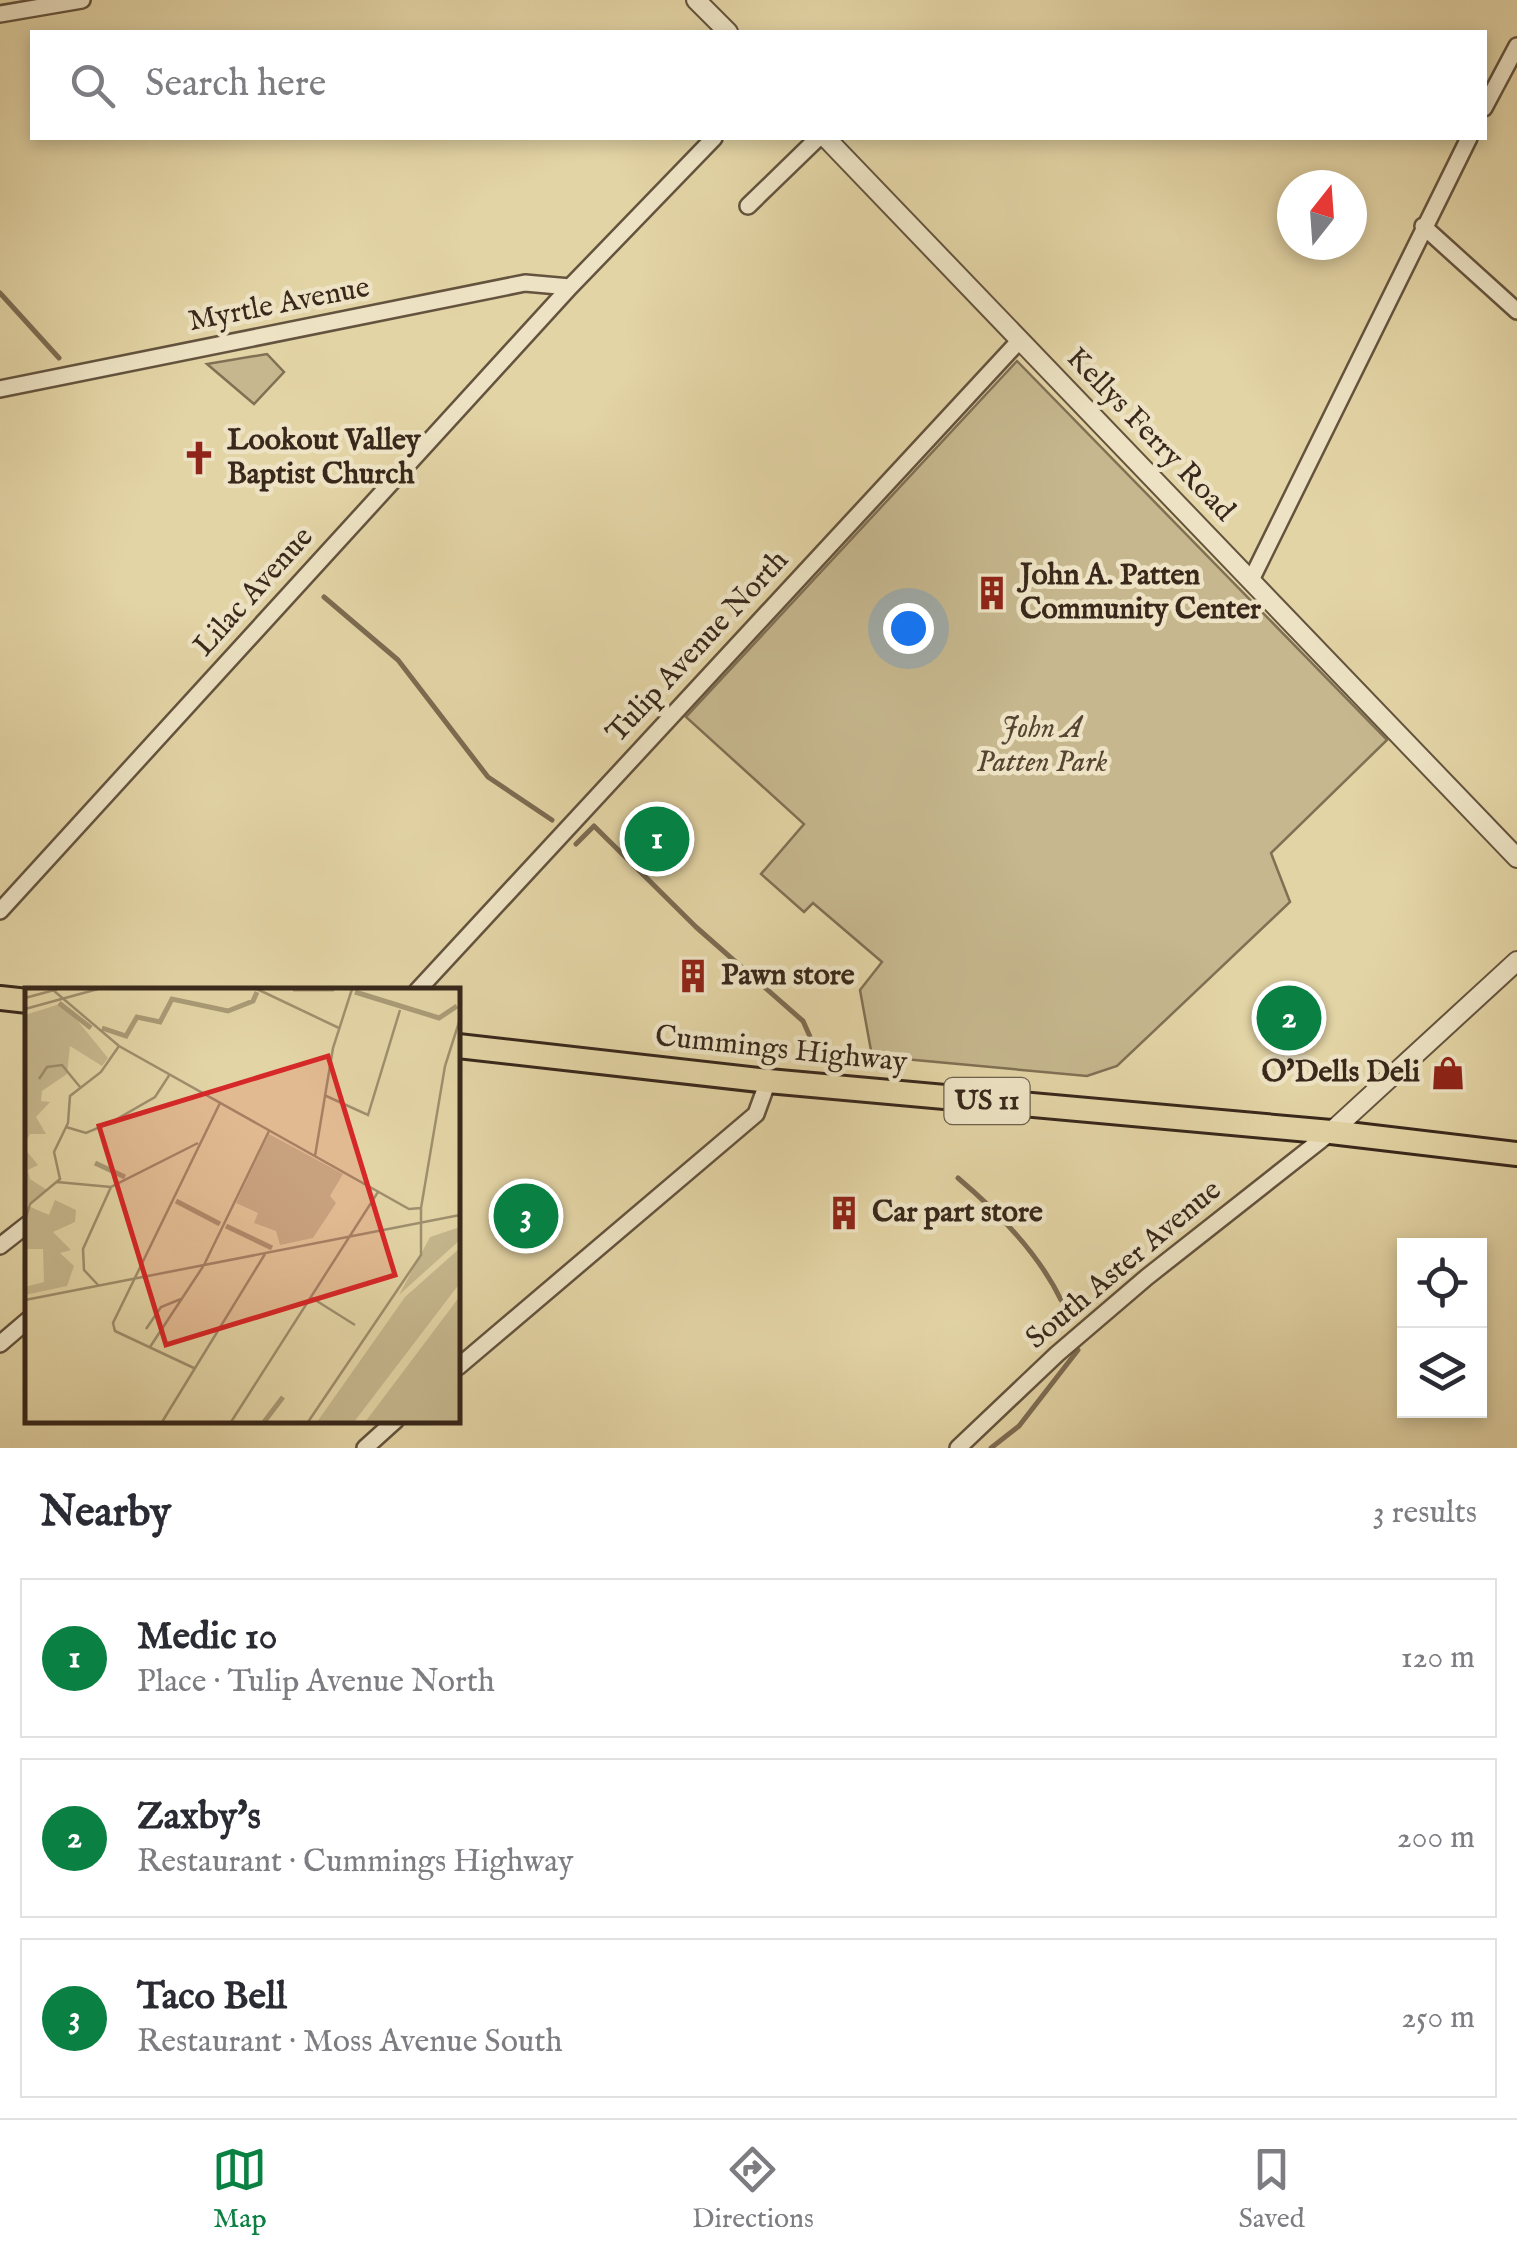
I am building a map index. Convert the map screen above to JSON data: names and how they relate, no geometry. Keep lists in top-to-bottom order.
{
  "streets": {
    "main road": ["Cummings Highway", "US 11"],
    "street": [
      "Myrtle Avenue",
      "Kellys Ferry Road",
      "Lilac Avenue",
      "Tulip Avenue North",
      "South Aster Avenue"
    ]
  },
  "crossings": [
    ["Myrtle Avenue", "Lilac Avenue"],
    ["Kellys Ferry Road", "Tulip Avenue North"],
    ["Cummings Highway", "South Aster Avenue"]
  ],
  "parks": ["John A Patten Park"],
  "places": {
    "church": ["Lookout Valley Baptist Church"],
    "building": ["John A. Patten Community Center", "Pawn store", "Car part store"],
    "shop": ["O'Dells Deli"]
  },
  "north": "top",
  "page": {
    "search": "Search here",
    "pins": ["1", "2", "3"],
    "heading": ["Nearby", "3 results"],
    "list": [
      {
        "mark": "1",
        "name": "Medic 10",
        "note": "Place · Tulip Avenue North",
        "value": "120 m"
      },
      {
        "mark": "2",
        "name": "Zaxby's",
        "note": "Restaurant · Cummings Highway",
        "value": "200 m"
      },
      {
        "mark": "3",
        "name": "Taco Bell",
        "note": "Restaurant · Moss Avenue South",
        "value": "250 m"
      }
    ],
    "nav": ["Map", "Directions", "Saved"]
  }
}
